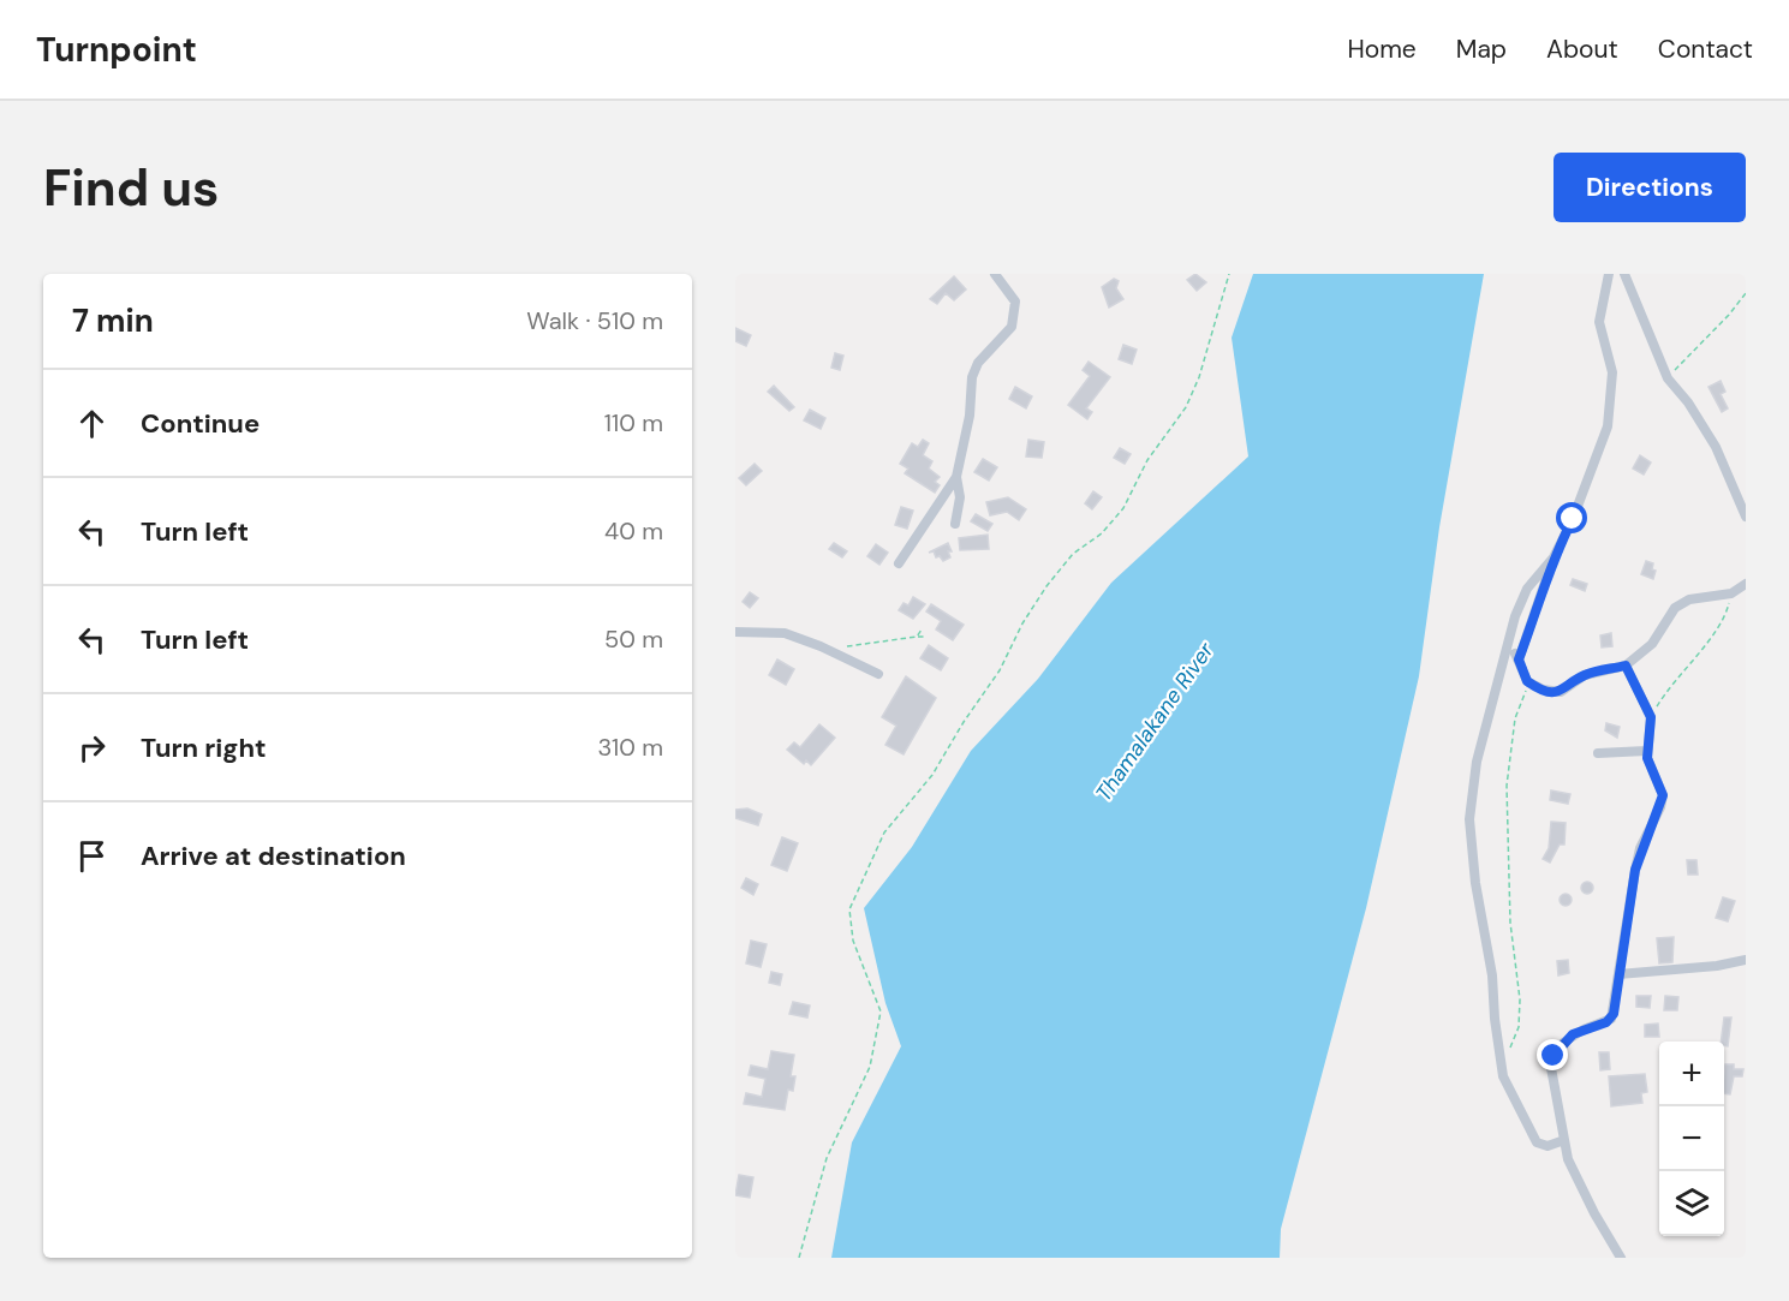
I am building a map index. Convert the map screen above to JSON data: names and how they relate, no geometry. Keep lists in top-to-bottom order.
{
  "water": ["Thamalakane River"],
  "page": {
    "header": "Turnpoint",
    "nav": [
      "Home",
      "Map",
      "About",
      "Contact"
    ],
    "buttons": "Directions",
    "title": "Find us",
    "heading": ["7 min", "Walk · 510 m"],
    "list": [
      ["Continue", "110 m"],
      ["Turn left", "40 m"],
      ["Turn left", "50 m"],
      ["Turn right", "310 m"],
      "Arrive at destination"
    ],
    "map_buttons": ["+", "−"]
  }
}
